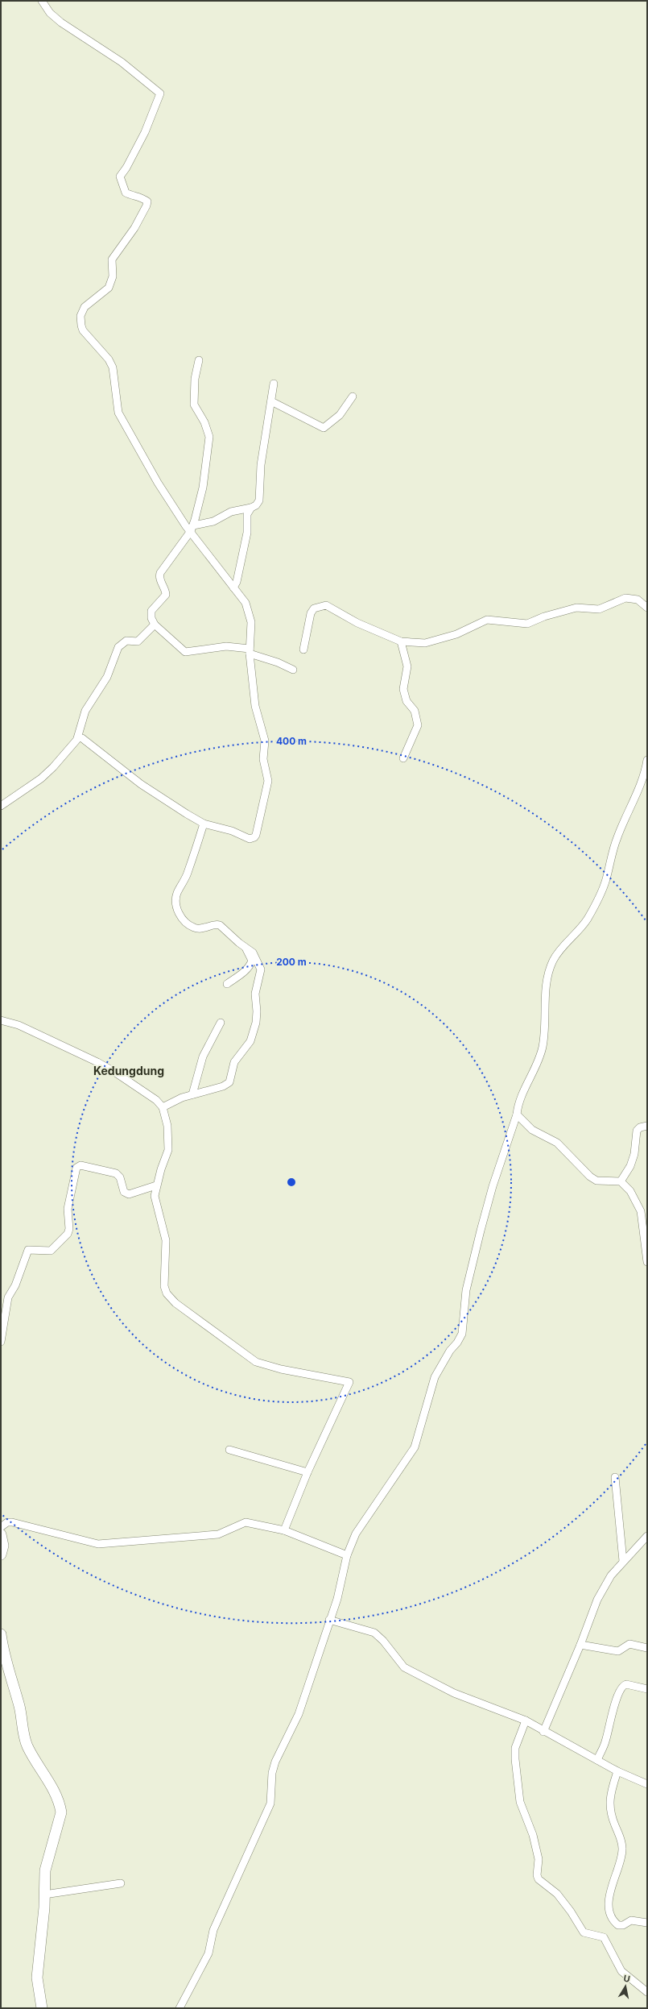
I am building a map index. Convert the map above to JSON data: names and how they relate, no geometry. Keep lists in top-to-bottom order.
{
  "districts": ["Kedungdung"],
  "north": "top",
  "rings": ["400 m", "200 m"]
}
